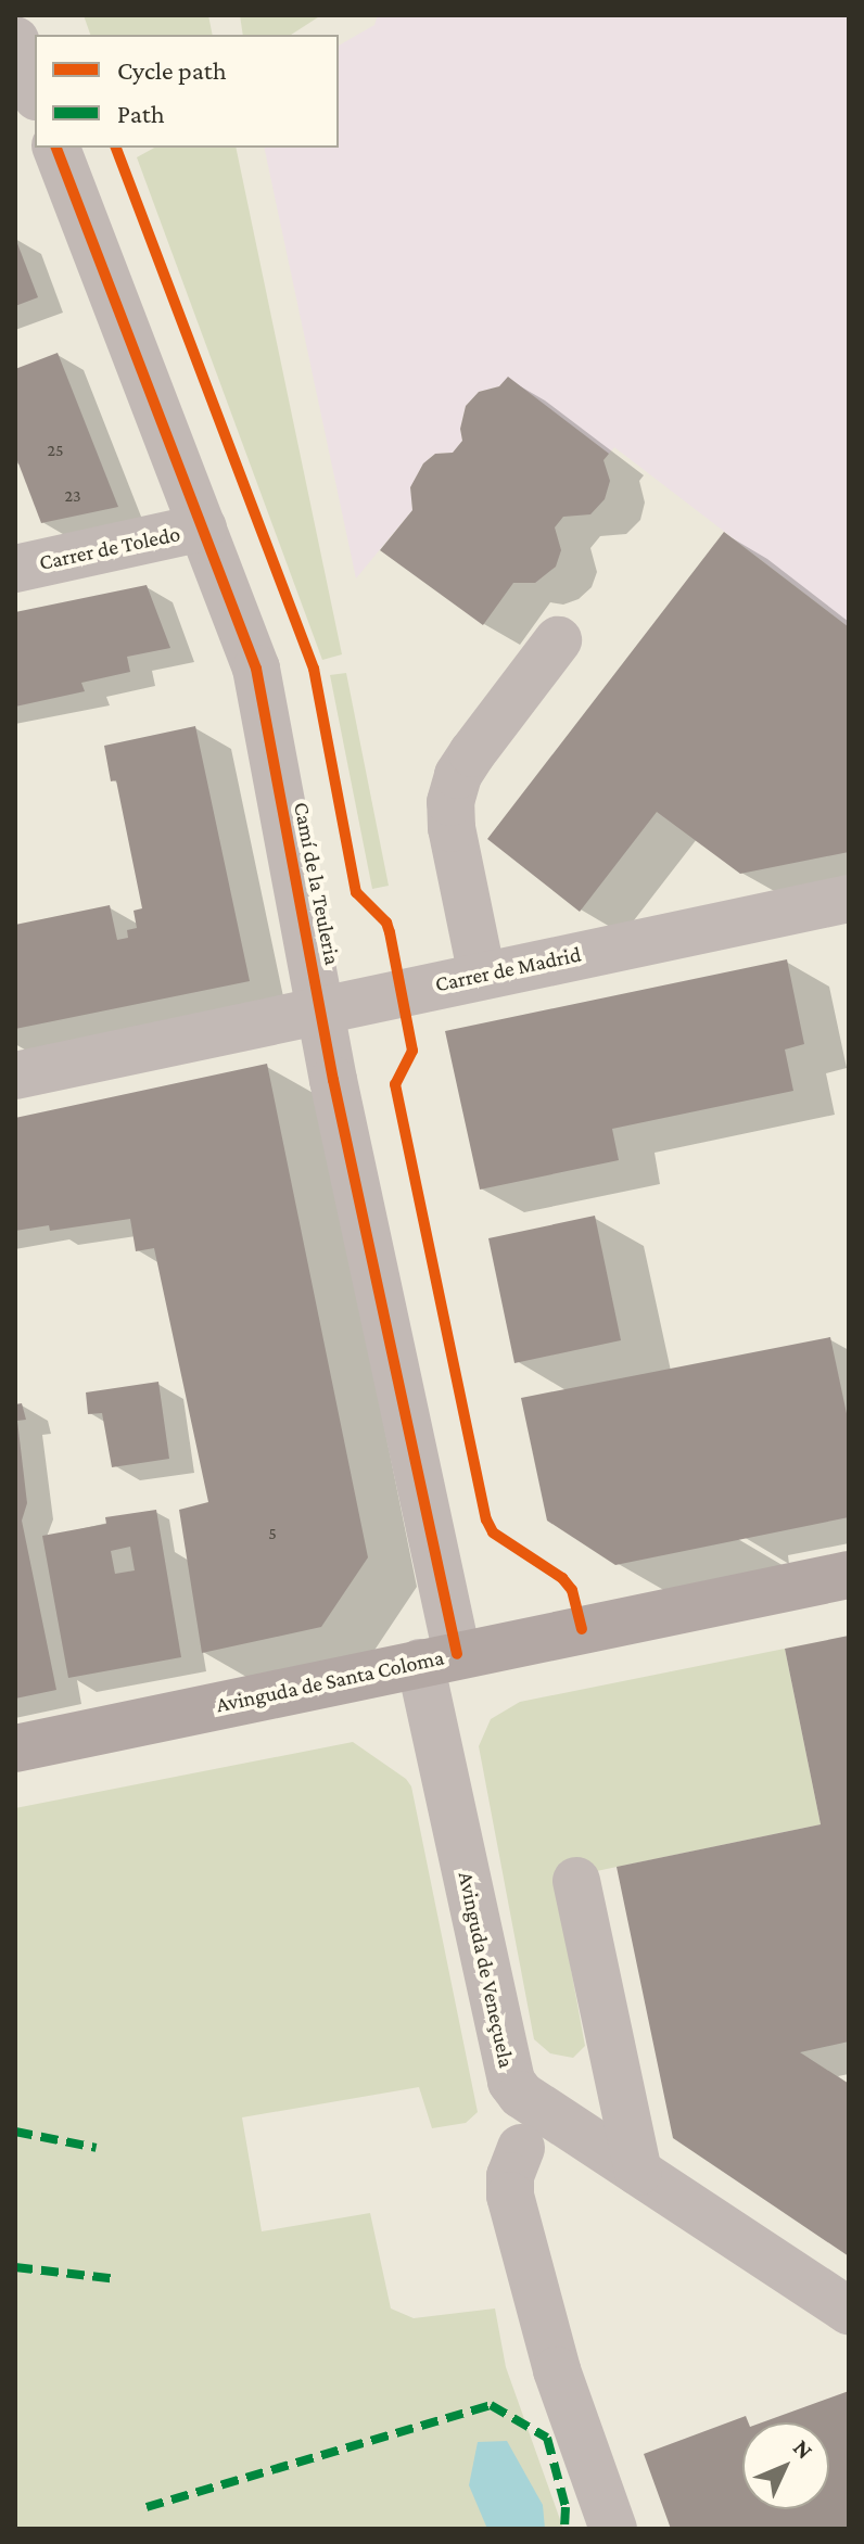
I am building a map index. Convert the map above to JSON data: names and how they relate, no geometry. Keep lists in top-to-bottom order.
{
  "streets": {
    "main road": ["Avinguda de Santa Coloma"],
    "street": [
      "Carrer de Toledo",
      "Camí de la Teuleria",
      "Carrer de Madrid",
      "Avinguda de Veneçuela"
    ]
  },
  "crossings": [
    ["Carrer de Toledo", "Camí de la Teuleria"],
    ["Camí de la Teuleria", "Carrer de Madrid"],
    ["Camí de la Teuleria", "Avinguda de Santa Coloma"],
    ["Camí de la Teuleria", "Avinguda de Veneçuela"],
    ["Avinguda de Santa Coloma", "Avinguda de Veneçuela"]
  ],
  "house_numbers": ["25", "23", "5"],
  "legend": ["Cycle path", "Path"],
  "north": "top right"
}
